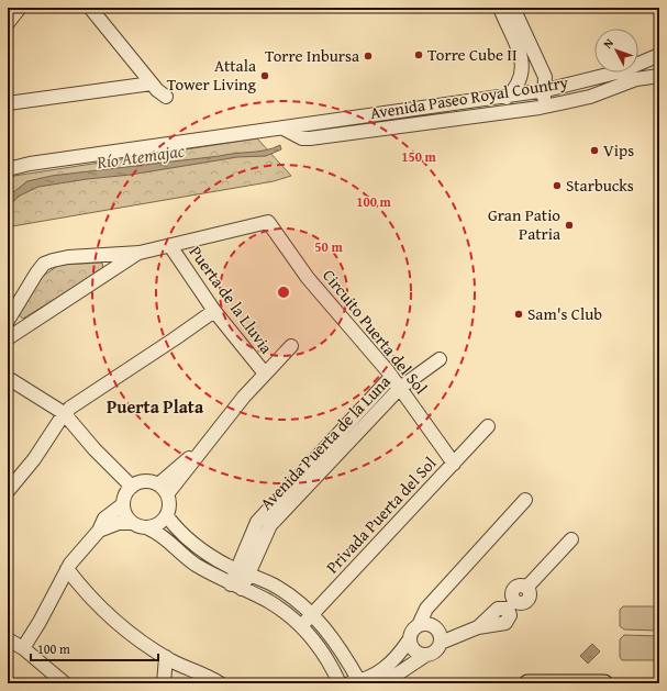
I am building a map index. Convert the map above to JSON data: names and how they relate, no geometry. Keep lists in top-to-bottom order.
{
  "streets": {
    "street": [
      "Avenida Paseo Royal Country",
      "Puerta de la Lluvia",
      "Circuito Puerta del Sol",
      "Avenida Puerta de la Luna",
      "Privada Puerta del Sol"
    ]
  },
  "crossings": [
    ["Puerta de la Lluvia", "Circuito Puerta del Sol"],
    ["Circuito Puerta del Sol", "Avenida Puerta de la Luna"],
    ["Circuito Puerta del Sol", "Privada Puerta del Sol"]
  ],
  "districts": ["Puerta Plata"],
  "water": ["Río Atemajac"],
  "places": [
    "Torre Cube II",
    "Torre Inbursa",
    "Attala Tower Living",
    "Vips",
    "Starbucks",
    "Gran Patio Patria",
    "Sam's Club"
  ],
  "scale_bar": "100 m",
  "north": "top left",
  "rings": ["150 m", "100 m", "50 m"]
}
